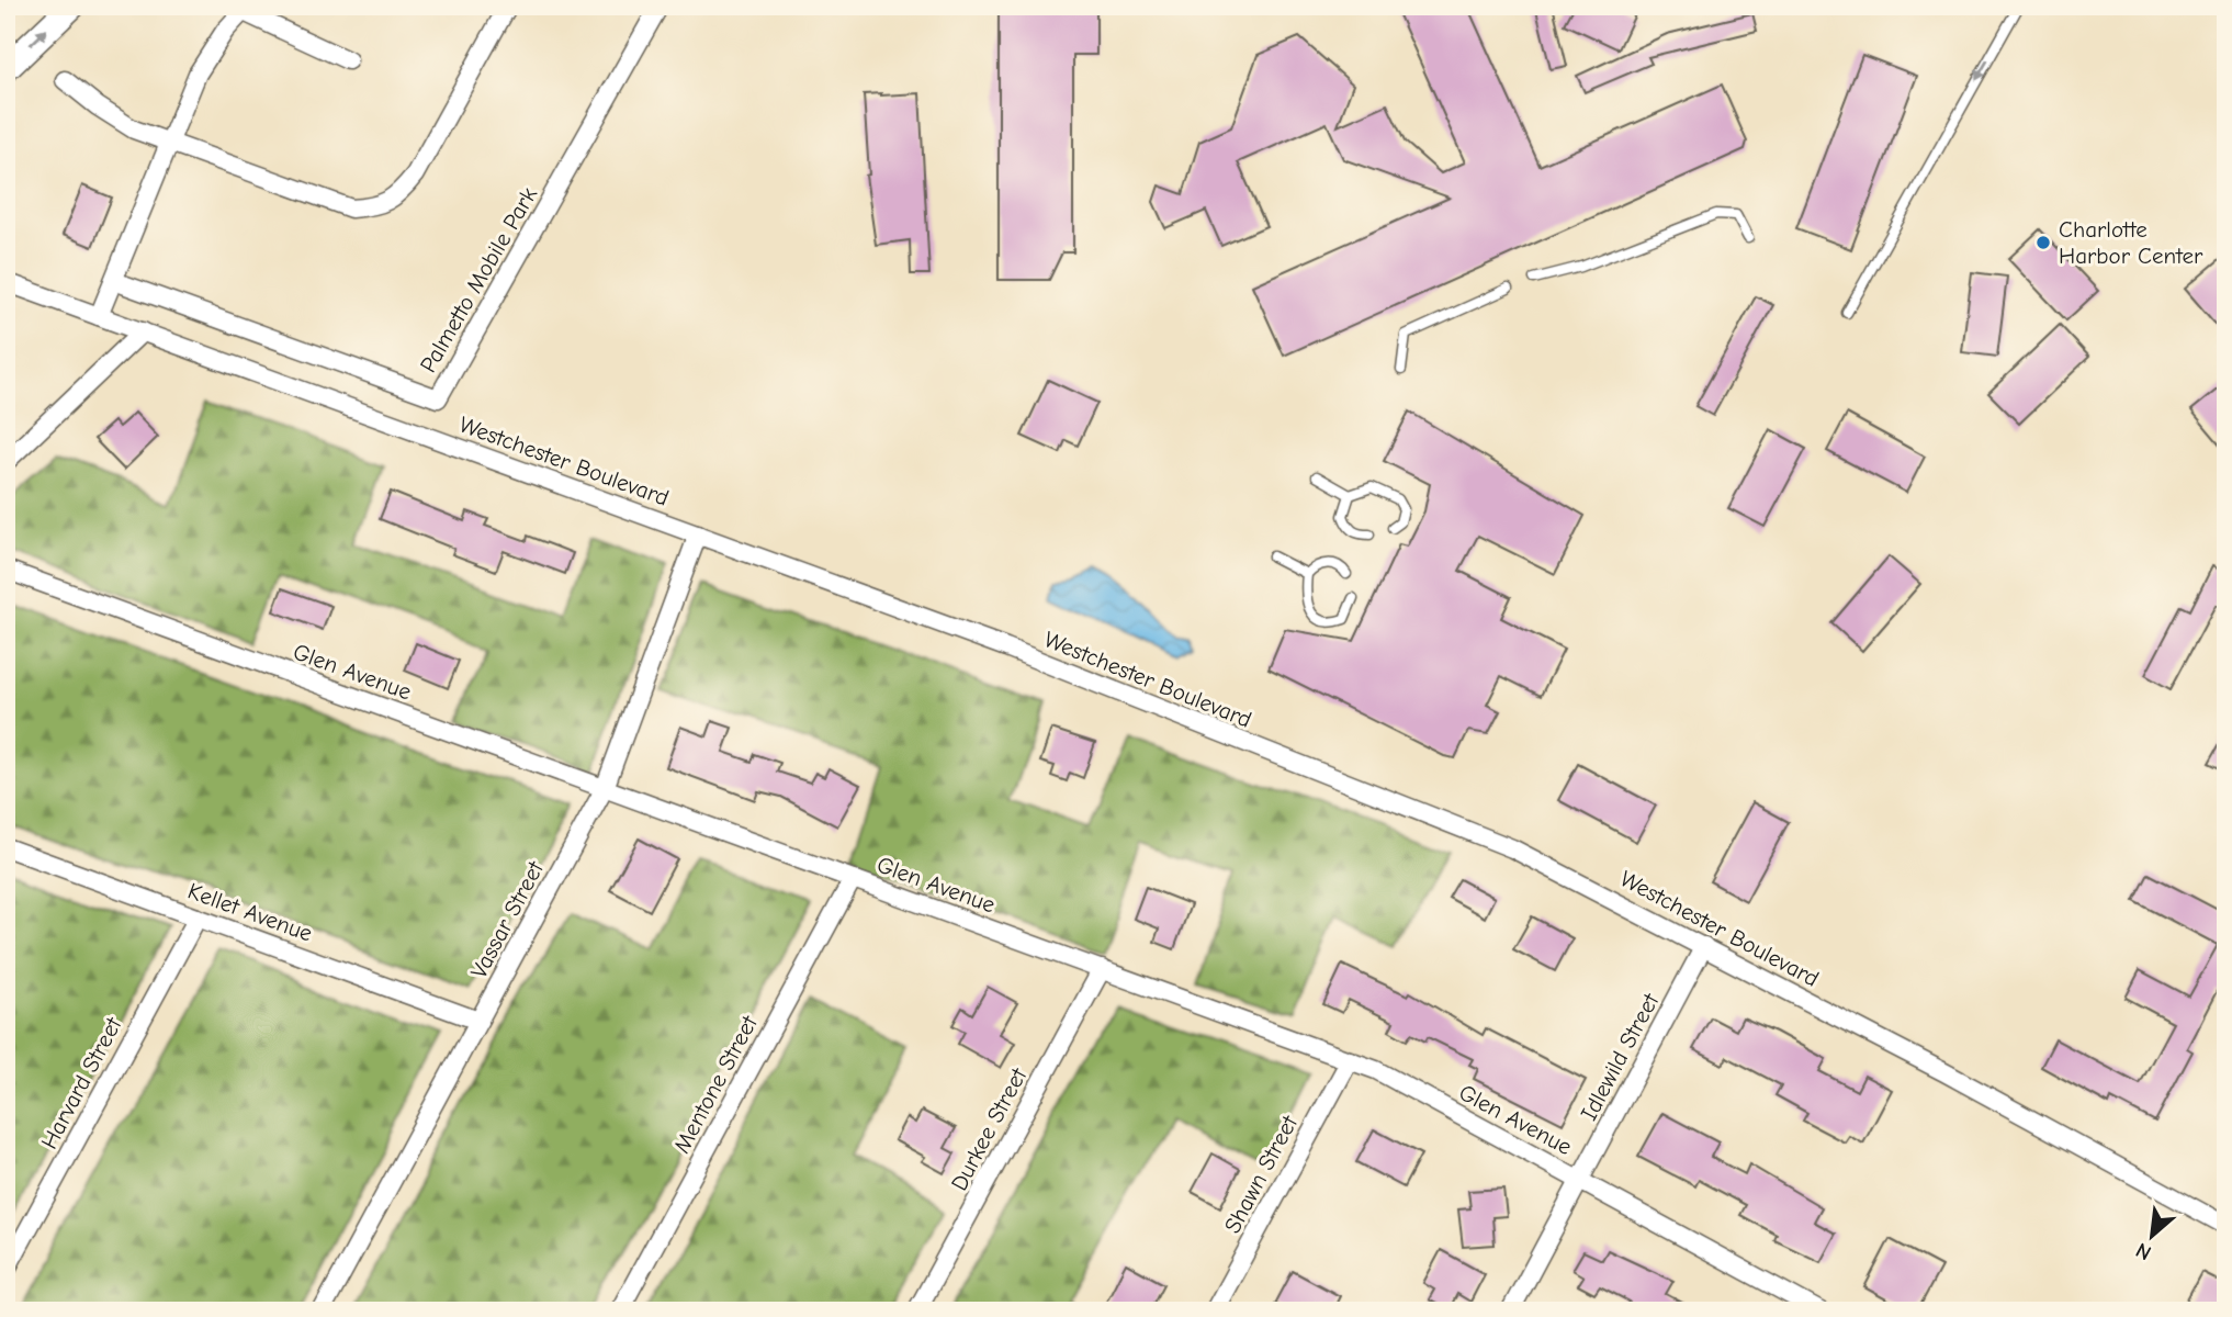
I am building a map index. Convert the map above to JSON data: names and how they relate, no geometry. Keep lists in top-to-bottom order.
{
  "streets": {
    "street": [
      "Palmetto Mobile Park",
      "Westchester Boulevard",
      "Glen Avenue",
      "Kellet Avenue",
      "Vassar Street",
      "Idlewild Street",
      "Harvard Street",
      "Mentone Street",
      "Durkee Street",
      "Shawn Street"
    ]
  },
  "crossings": [
    ["Westchester Boulevard", "Vassar Street"],
    ["Westchester Boulevard", "Idlewild Street"],
    ["Glen Avenue", "Vassar Street"],
    ["Glen Avenue", "Idlewild Street"],
    ["Glen Avenue", "Mentone Street"],
    ["Glen Avenue", "Durkee Street"],
    ["Glen Avenue", "Shawn Street"],
    ["Kellet Avenue", "Vassar Street"],
    ["Kellet Avenue", "Harvard Street"]
  ],
  "places": ["Charlotte Harbor Center"],
  "north": "bottom left"
}
